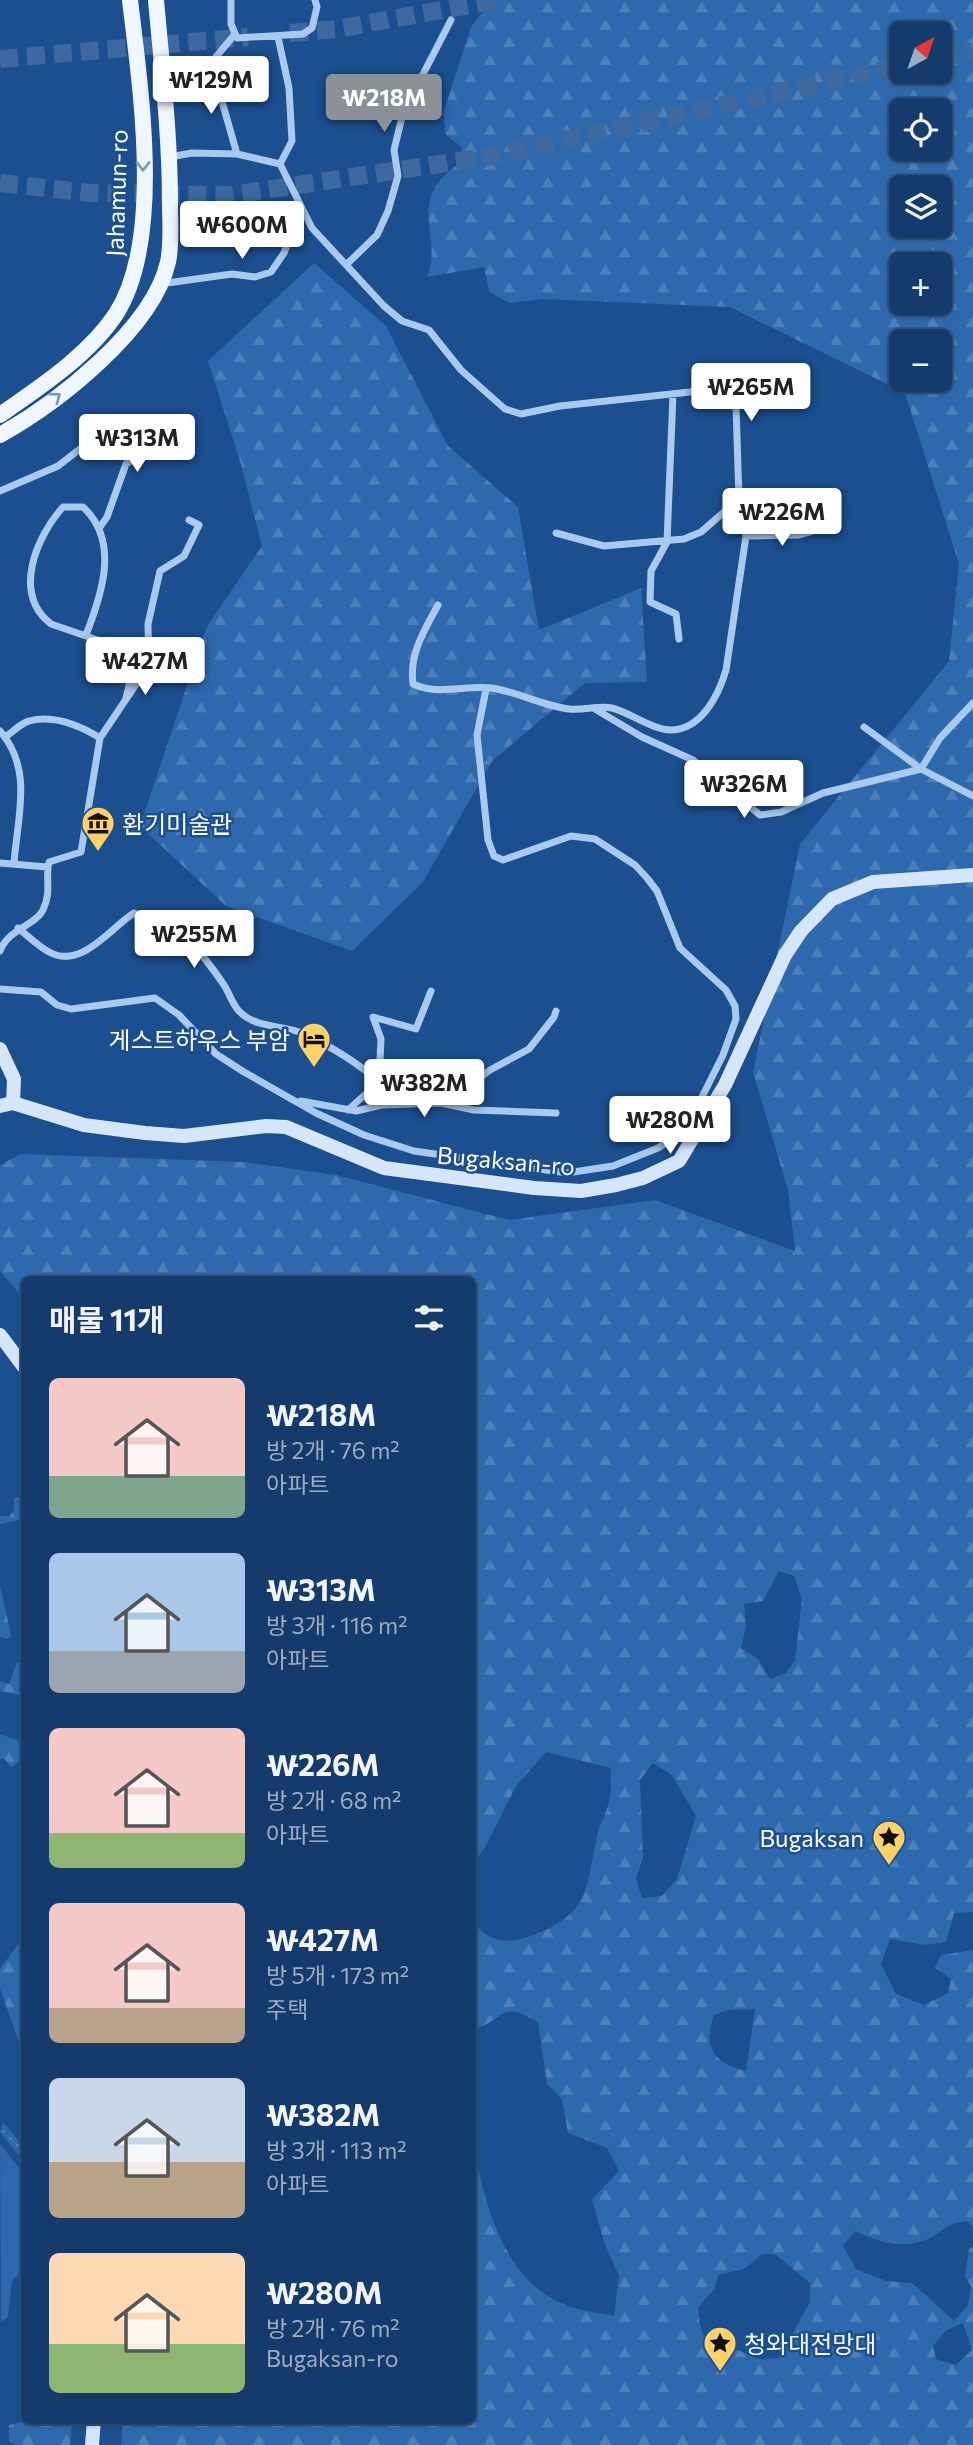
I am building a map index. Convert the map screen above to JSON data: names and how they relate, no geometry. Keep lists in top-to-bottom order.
{
  "streets": {
    "main road": ["Jahamun-ro"],
    "street": ["Bugaksan-ro"]
  },
  "places": {
    "museum": ["환기미술관"],
    "hotel": ["게스트하우스 부암"],
    "place": ["Bugaksan", "청와대전망대"]
  },
  "north": "top right",
  "page": {
    "map_buttons": ["+", "−"],
    "price": [
      "₩129M",
      "₩218M",
      "₩600M",
      "₩265M",
      "₩313M",
      "₩226M",
      "₩427M",
      "₩326M",
      "₩255M",
      "₩382M",
      "₩280M"
    ],
    "heading": "매물 11개",
    "list": [
      {
        "name": "₩218M",
        "note": "방 2개 · 76 m² · 아파트"
      },
      {
        "name": "₩313M",
        "note": "방 3개 · 116 m² · 아파트"
      },
      {
        "name": "₩226M",
        "note": "방 2개 · 68 m² · 아파트"
      },
      {
        "name": "₩427M",
        "note": "방 5개 · 173 m² · 주택"
      },
      {
        "name": "₩382M",
        "note": "방 3개 · 113 m² · 아파트"
      },
      {
        "name": "₩280M",
        "note": "방 2개 · 76 m² · Bugaksan-ro"
      }
    ]
  }
}
